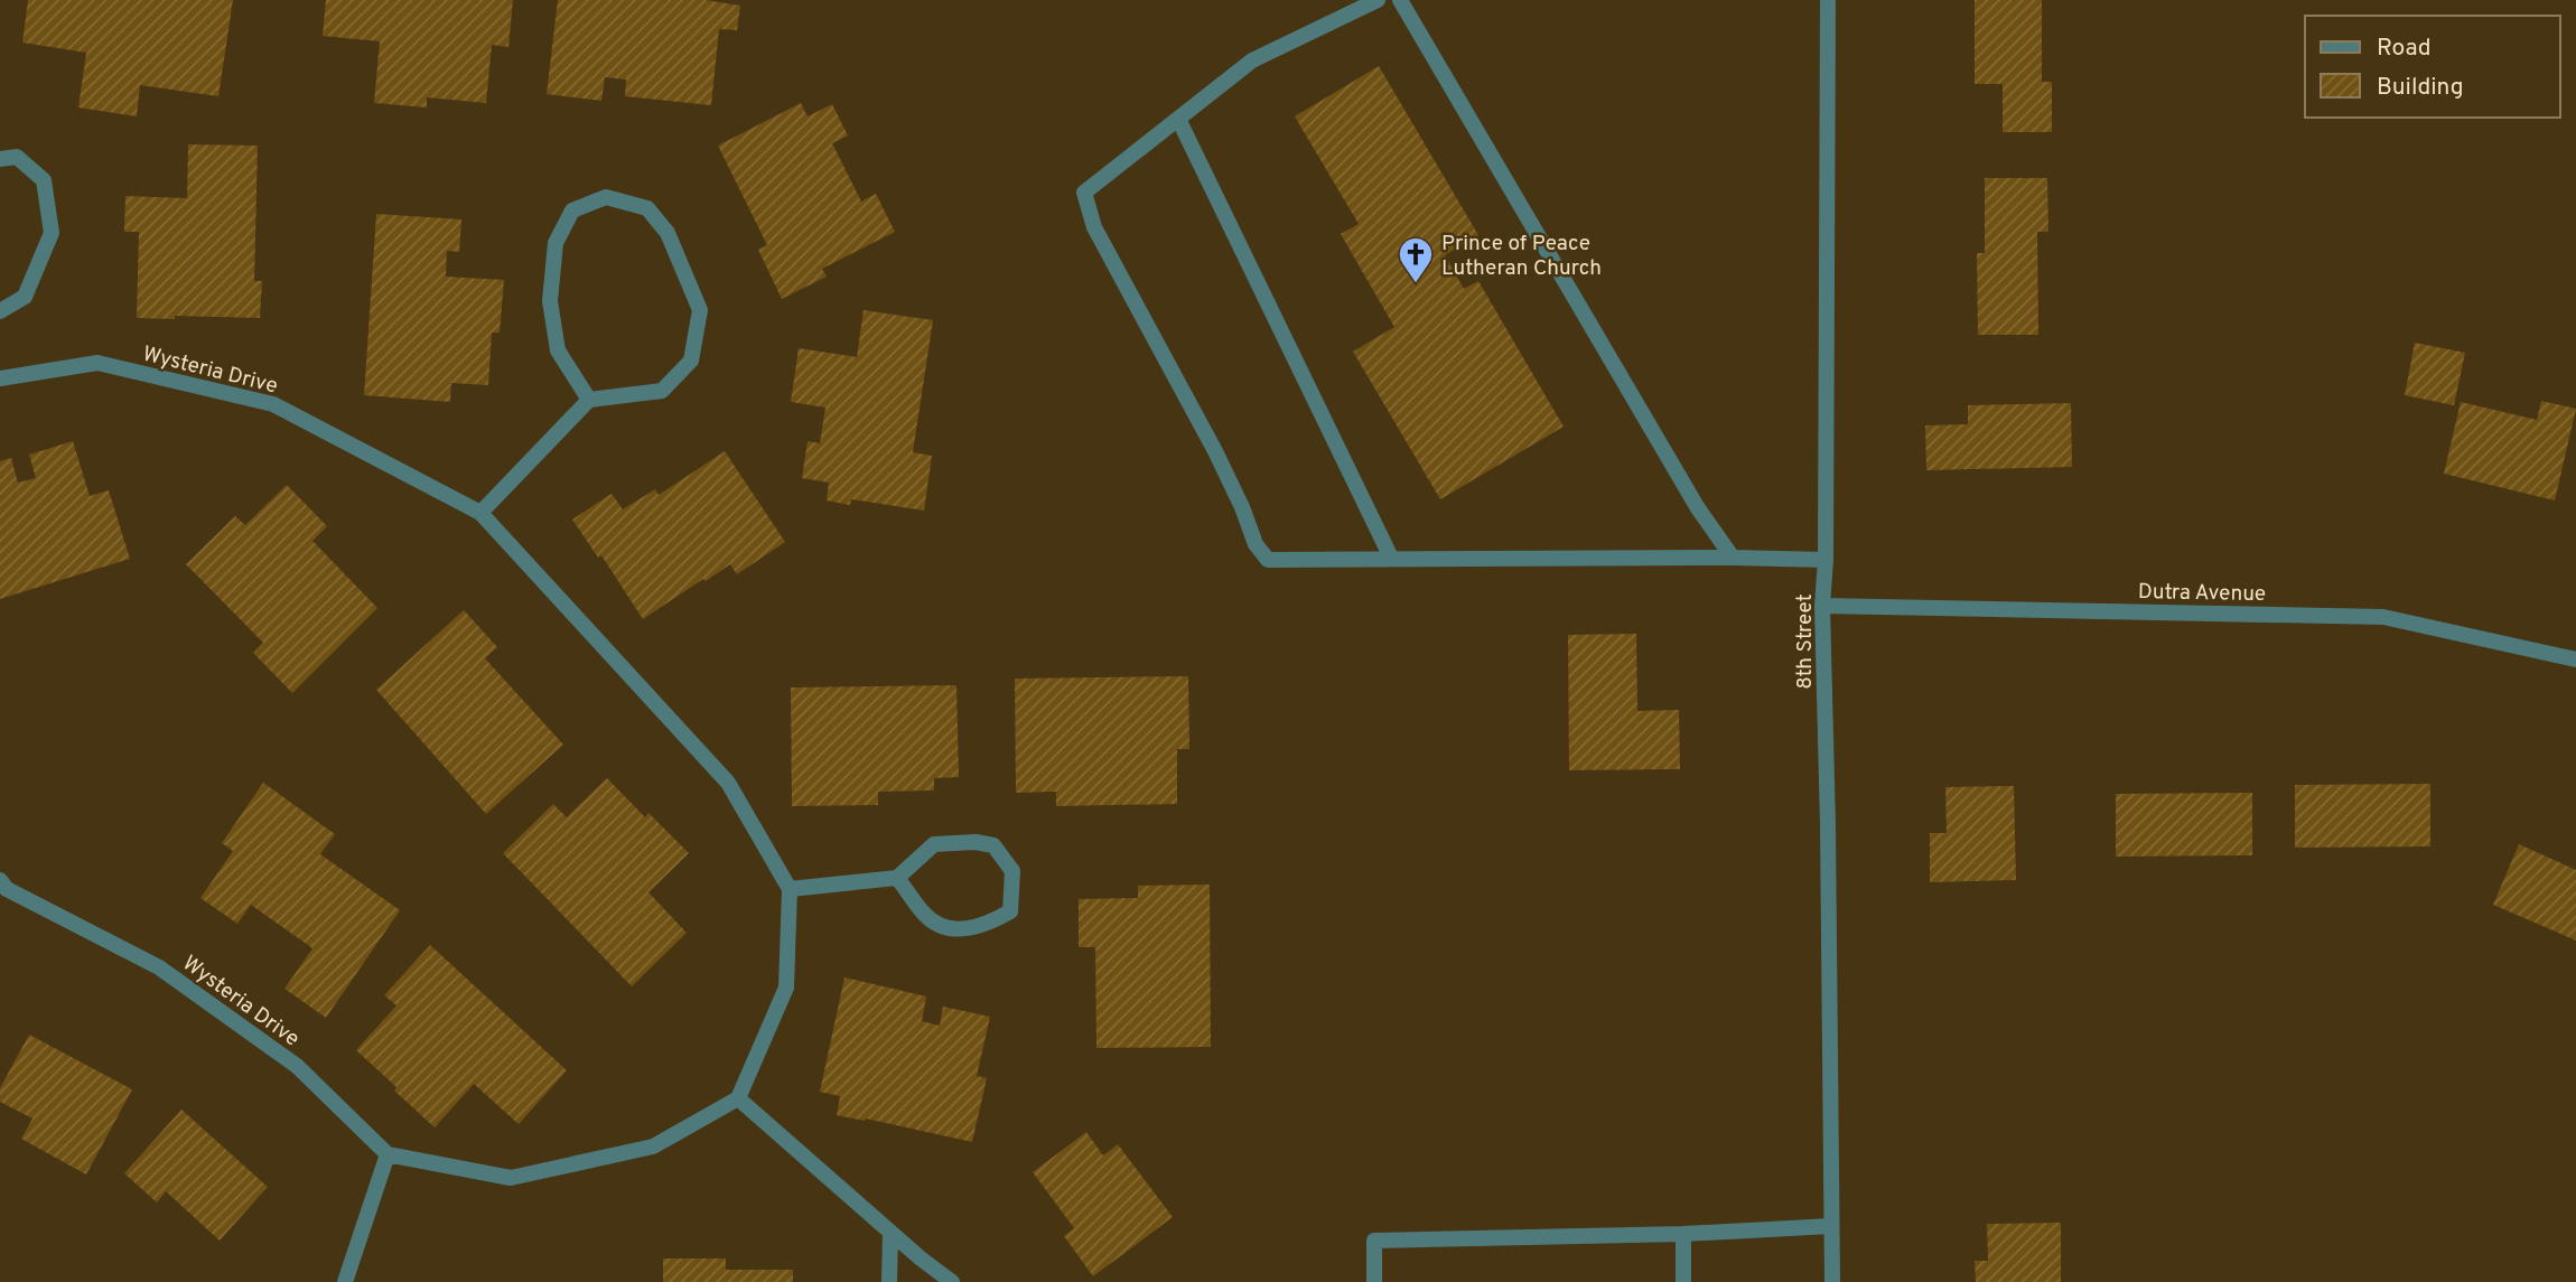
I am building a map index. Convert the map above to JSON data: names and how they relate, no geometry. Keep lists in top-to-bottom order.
{
  "streets": {
    "street": ["Wysteria Drive", "Dutra Avenue", "8th Street"]
  },
  "crossings": [
    ["Dutra Avenue", "8th Street"]
  ],
  "places": {
    "church": ["Prince of Peace Lutheran Church"]
  },
  "legend": ["Road", "Building"]
}
